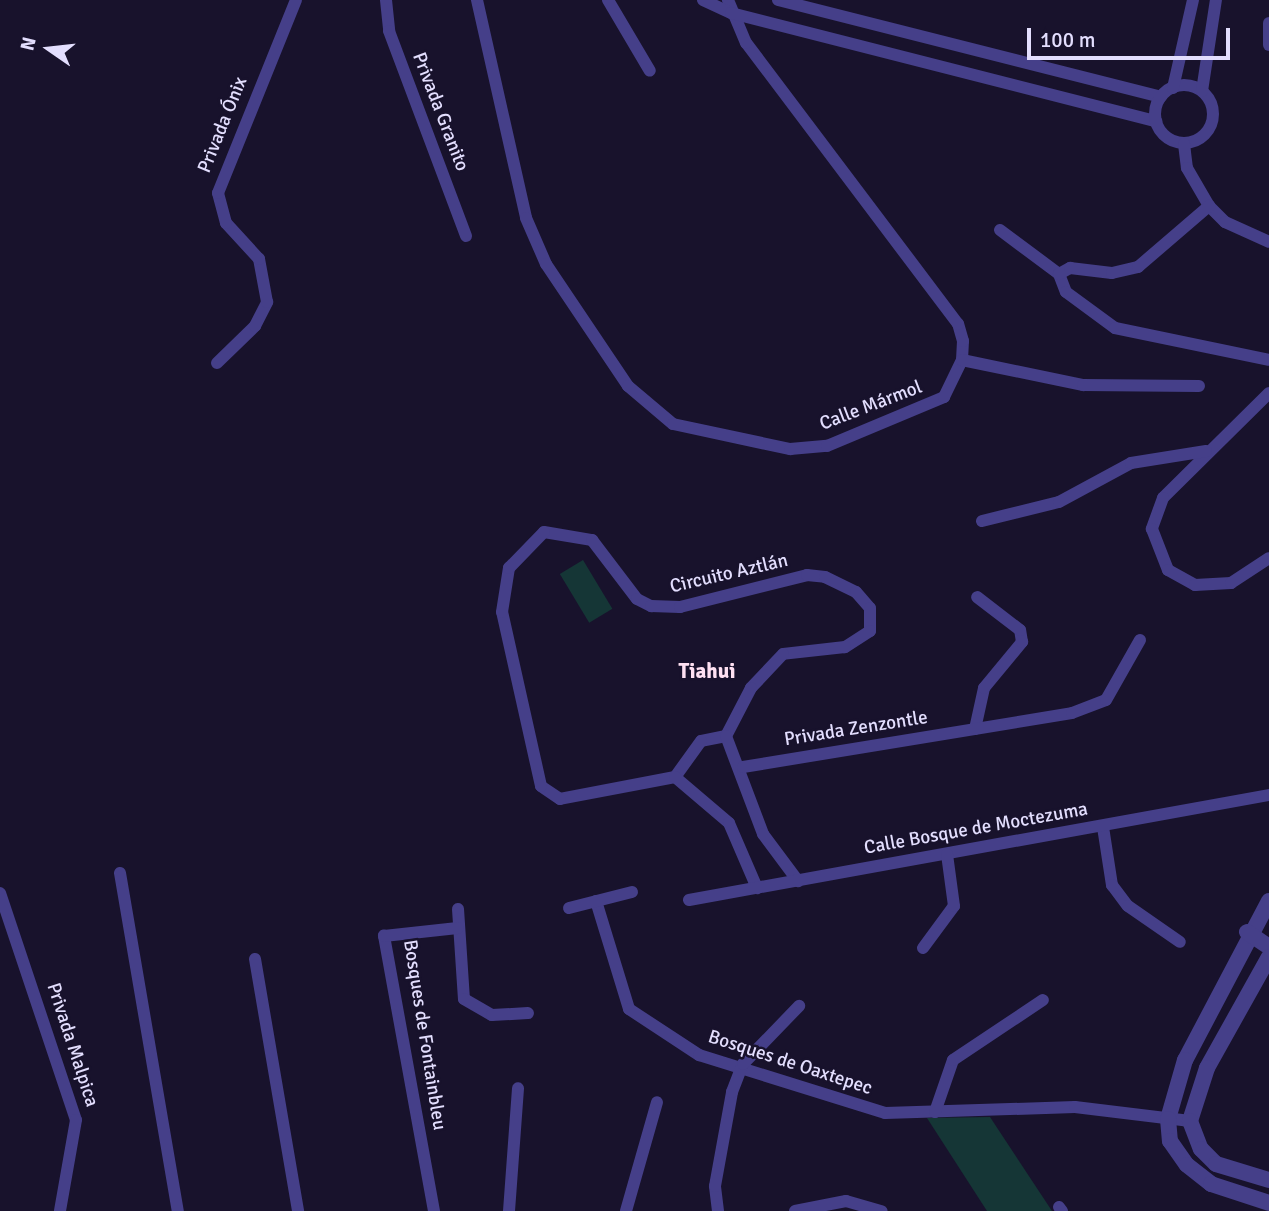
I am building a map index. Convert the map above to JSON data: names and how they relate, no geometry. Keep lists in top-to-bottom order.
{
  "streets": {
    "street": [
      "Privada Granito",
      "Privada Ónix",
      "Calle Mármol",
      "Circuito Aztlán",
      "Privada Zenzontle",
      "Calle Bosque de Moctezuma",
      "Bosques de Fontainbleu",
      "Privada Malpica",
      "Bosques de Oaxtepec"
    ]
  },
  "districts": ["Tiahui"],
  "scale_bar": "100 m",
  "north": "left"
}
